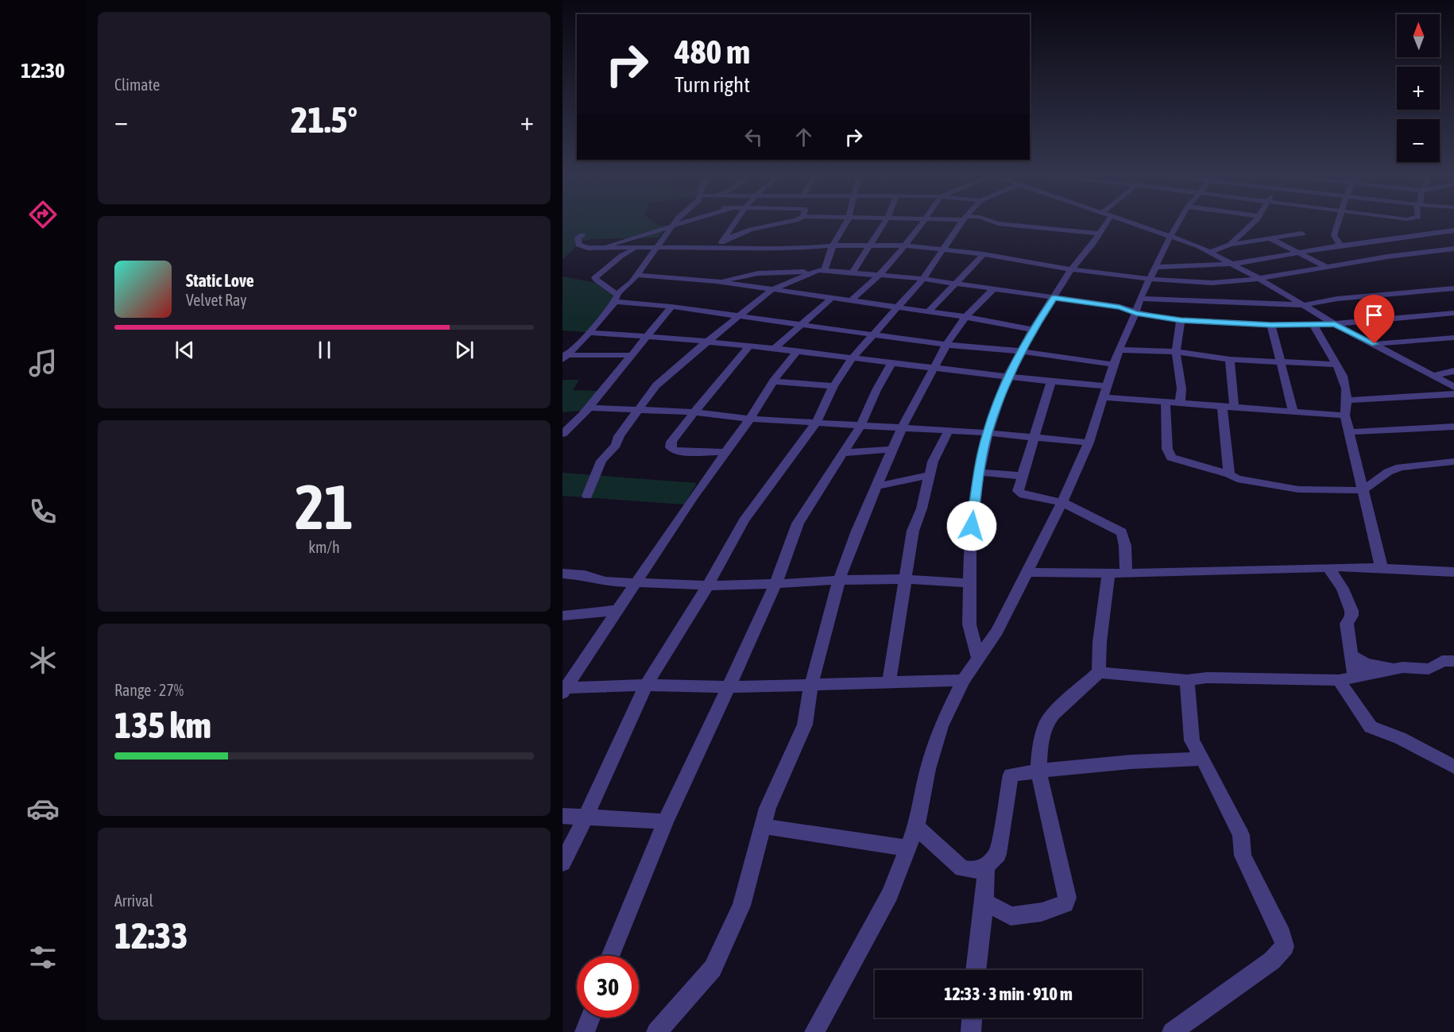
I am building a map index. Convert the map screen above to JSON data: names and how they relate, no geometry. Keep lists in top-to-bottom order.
{
  "north": "top",
  "page": {
    "tabs": "12:30",
    "tile": [
      "Climate",
      ["21", "km/h"],
      ["Range · 27%", "135 km"],
      ["Arrival", "12:33"]
    ],
    "map_buttons": ["+", "−"],
    "turn": ["480 m", "Turn right"],
    "heat": ["−", "21.5°", "+"],
    "song": ["Static Love", "Velvet Ray"],
    "limit": "30",
    "trip": "12:33 · 3 min · 910 m"
  }
}
